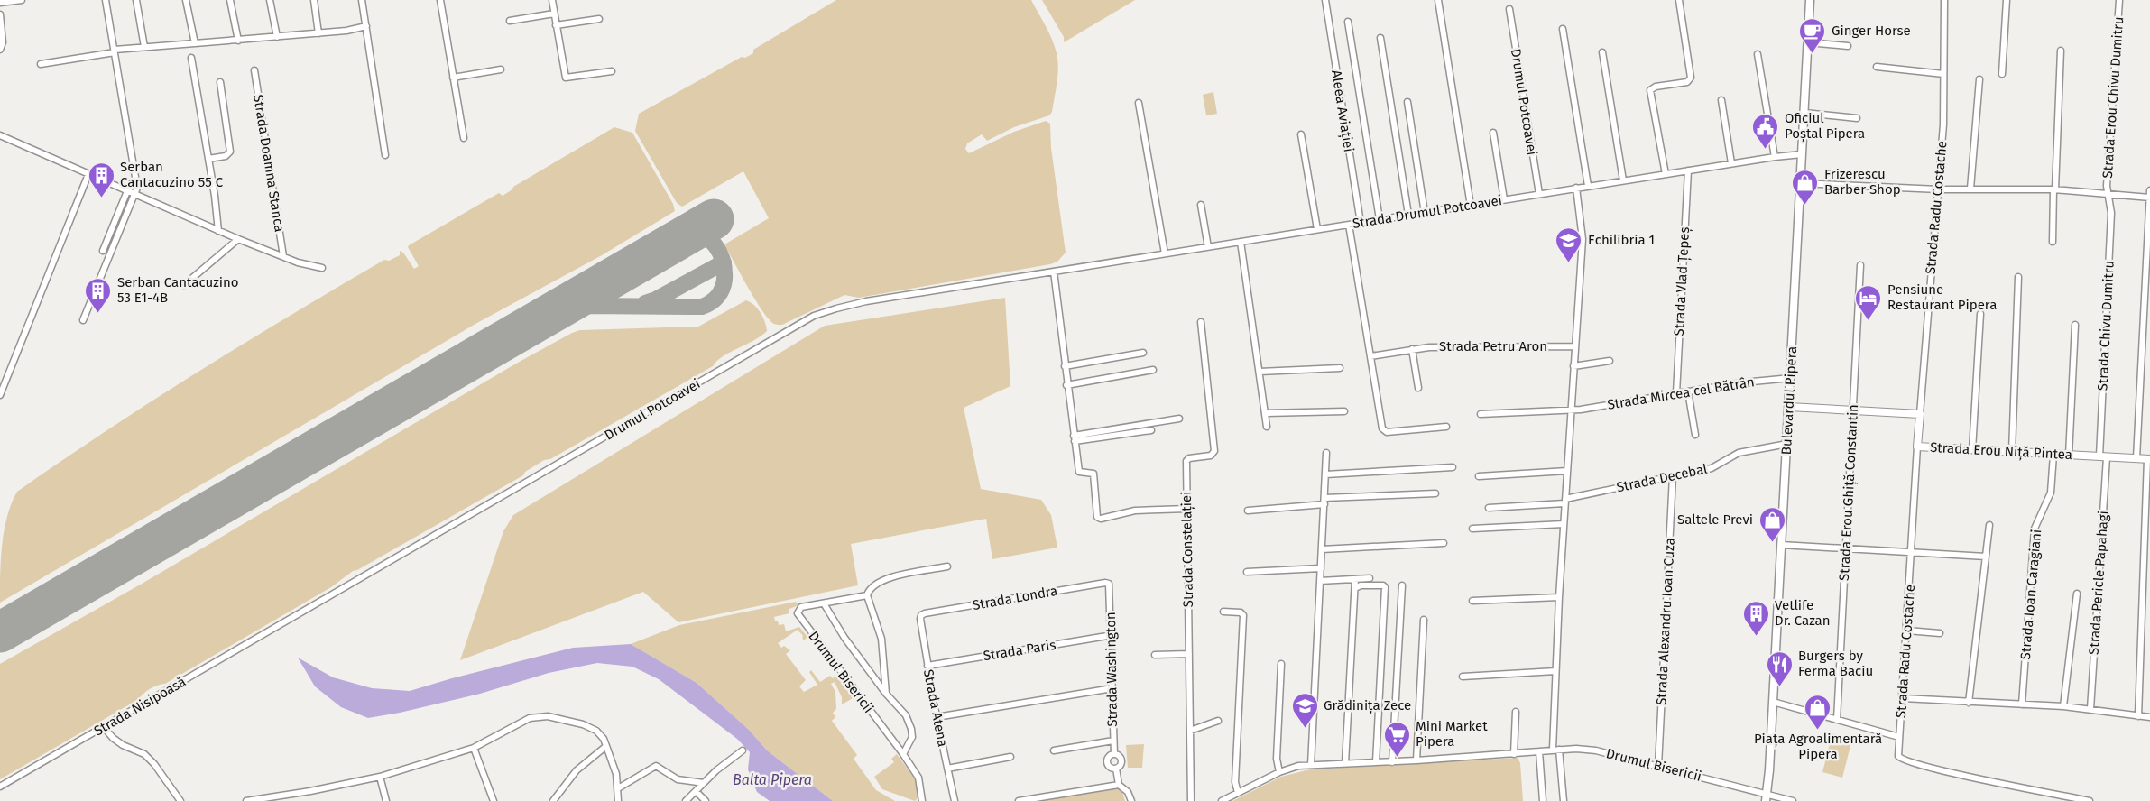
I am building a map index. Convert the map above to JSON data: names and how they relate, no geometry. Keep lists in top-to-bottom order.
{
  "streets": {
    "main road": ["Bulevardul Pipera"],
    "street": [
      "Strada Erou Chivu Dumitru",
      "Drumul Potcoavei",
      "Aleea Aviației",
      "Strada Doamna Stanca",
      "Strada Radu Costache",
      "Strada Drumul Potcoavei",
      "Strada Vlad Țepeș",
      "Strada Chivu Dumitru",
      "Strada Petru Aron",
      "Strada Mircea cel Bătrân",
      "Strada Erou Niță Pintea",
      "Strada Decebal",
      "Strada Erou Ghiță Constantin",
      "Strada Constelației",
      "Strada Pericle Papahagi",
      "Strada Ioan Caragiani",
      "Strada Londra",
      "Strada Alexandru Ioan Cuza",
      "Strada Paris",
      "Strada Washington",
      "Drumul Bisericii",
      "Strada Nisipoasă",
      "Strada Atena"
    ]
  },
  "crossings": [
    ["Strada Erou Chivu Dumitru", "Strada Chivu Dumitru"],
    ["Drumul Potcoavei", "Strada Drumul Potcoavei"],
    ["Drumul Potcoavei", "Strada Nisipoasă"],
    ["Aleea Aviației", "Strada Drumul Potcoavei"],
    ["Strada Radu Costache", "Strada Erou Niță Pintea"],
    ["Strada Drumul Potcoavei", "Strada Vlad Țepeș"],
    ["Strada Drumul Potcoavei", "Bulevardul Pipera"],
    ["Strada Vlad Țepeș", "Strada Mircea cel Bătrân"],
    ["Strada Chivu Dumitru", "Strada Erou Niță Pintea"],
    ["Strada Chivu Dumitru", "Strada Pericle Papahagi"],
    ["Strada Mircea cel Bătrân", "Bulevardul Pipera"],
    ["Bulevardul Pipera", "Strada Decebal"],
    ["Bulevardul Pipera", "Drumul Bisericii"],
    ["Strada Erou Niță Pintea", "Strada Pericle Papahagi"],
    ["Strada Erou Niță Pintea", "Strada Ioan Caragiani"],
    ["Strada Decebal", "Strada Alexandru Ioan Cuza"],
    ["Strada Londra", "Strada Washington"],
    ["Strada Londra", "Strada Atena"],
    ["Strada Alexandru Ioan Cuza", "Drumul Bisericii"],
    ["Strada Paris", "Strada Washington"],
    ["Strada Paris", "Strada Atena"]
  ],
  "water": ["Balta Pipera"],
  "places": {
    "cafe": ["Ginger Horse"],
    "public building": ["Oficiul Poștal Pipera"],
    "building": ["Serban Cantacuzino 55 C", "Serban Cantacuzino 53 E1-4B", "Vetlife Dr. Cazan"],
    "shop": ["Frizerescu Barber Shop", "Saltele Previ", "Piața Agroalimentară Pipera"],
    "school or university": ["Echilibria 1", "Grădinița Zece"],
    "hotel": ["Pensiune Restaurant Pipera"],
    "restaurant": ["Burgers by Ferma Baciu"],
    "supermarket": ["Mini Market Pipera"]
  }
}
